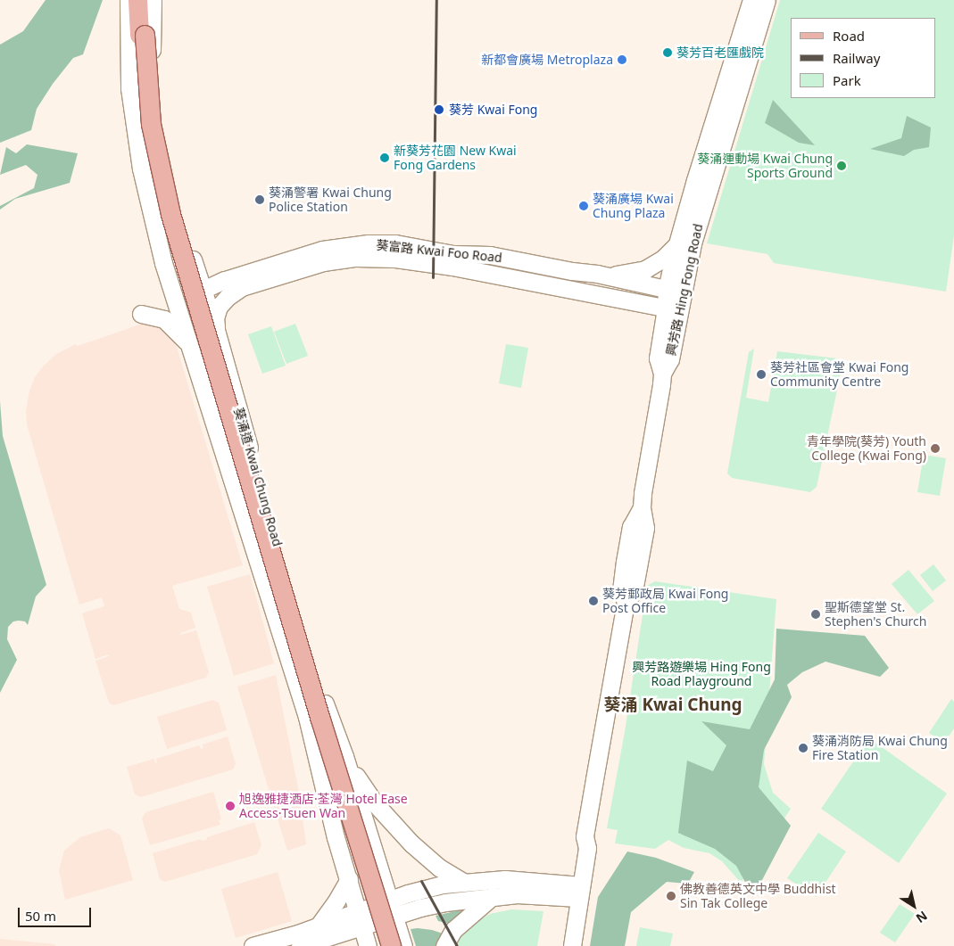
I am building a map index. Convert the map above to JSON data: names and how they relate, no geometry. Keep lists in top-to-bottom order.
{
  "streets": {
    "main road": ["葵富路 Kwai Foo Road", "興芳路 Hing Fong Road", "葵涌道 Kwai Chung Road"]
  },
  "crossings": [
    ["葵富路 Kwai Foo Road", "興芳路 Hing Fong Road"],
    ["葵富路 Kwai Foo Road", "葵涌道 Kwai Chung Road"]
  ],
  "districts": ["葵涌 Kwai Chung"],
  "parks": ["興芳路遊樂場 Hing Fong Road Playground"],
  "places": [
    "葵芳百老匯戲院",
    "新都會廣場 Metroplaza",
    "葵芳 Kwai Fong",
    "新葵芳花園 New Kwai Fong Gardens",
    "葵涌運動場 Kwai Chung Sports Ground",
    "葵涌警署 Kwai Chung Police Station",
    "葵涌廣場 Kwai Chung Plaza",
    "葵芳社區會堂 Kwai Fong Community Centre",
    "青年學院(葵芳) Youth College (Kwai Fong)",
    "葵芳郵政局 Kwai Fong Post Office",
    "聖斯德望堂 St. Stephen's Church",
    "葵涌消防局 Kwai Chung Fire Station",
    "旭逸雅捷酒店·荃灣 Hotel Ease Access·Tsuen Wan",
    "佛教善德英文中學 Buddhist Sin Tak College"
  ],
  "legend": ["Road", "Railway", "Park"],
  "scale_bar": "50 m",
  "north": "bottom right"
}
